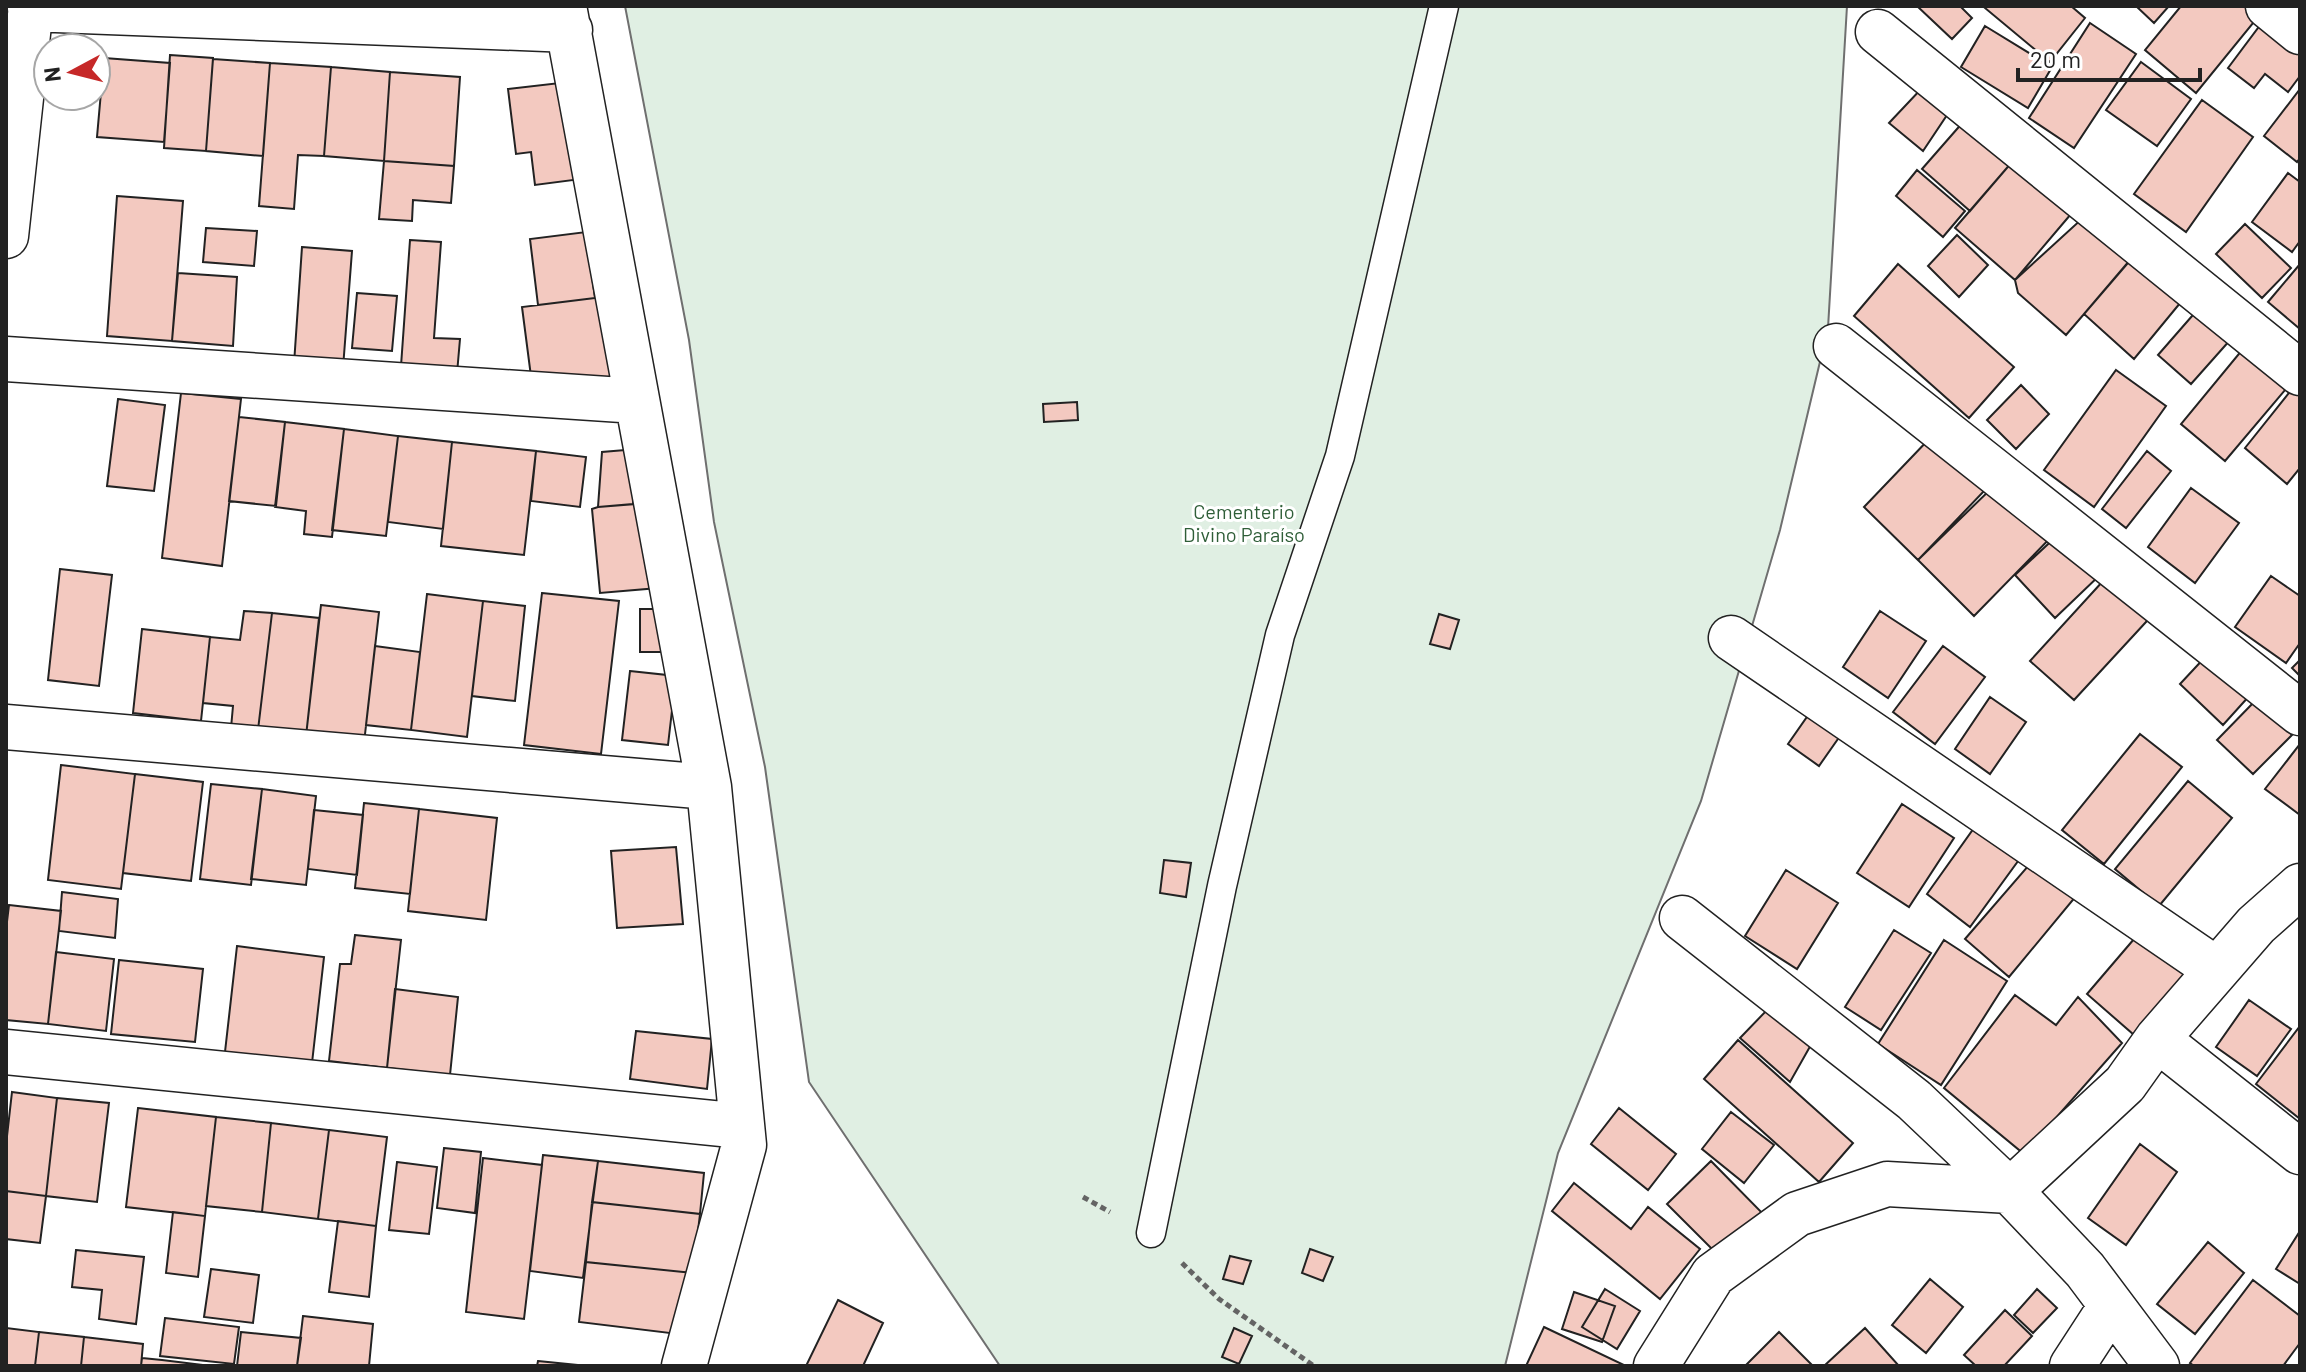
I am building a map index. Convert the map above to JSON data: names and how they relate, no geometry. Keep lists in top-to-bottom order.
{
  "parks": ["Cementerio Divino Paraíso"],
  "scale_bar": "20 m",
  "north": "left"
}
